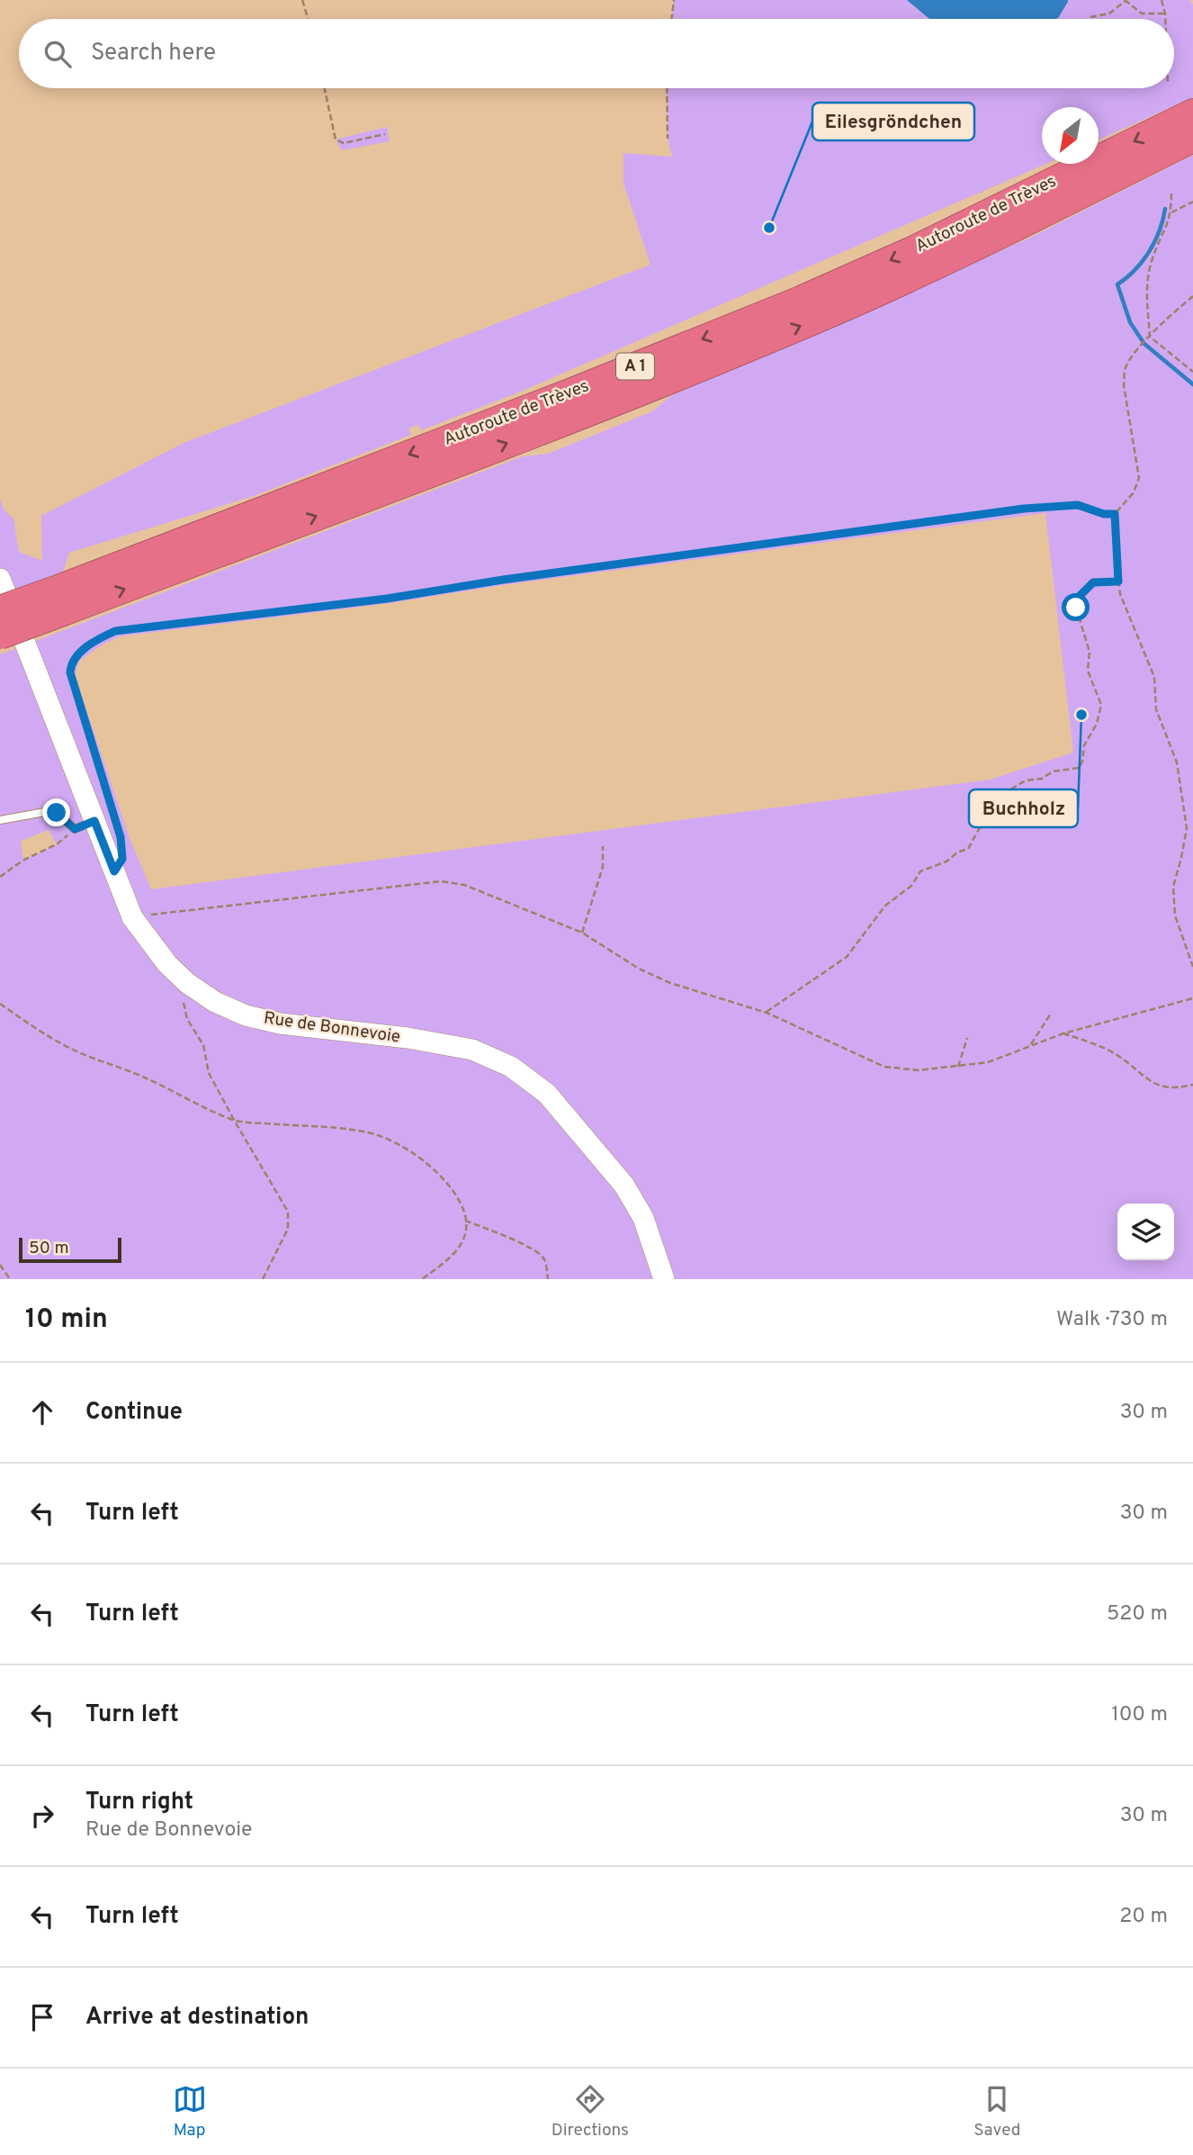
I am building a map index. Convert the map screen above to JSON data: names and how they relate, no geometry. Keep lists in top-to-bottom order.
{
  "streets": {
    "highway": ["Autoroute de Trèves", "A 1"],
    "main road": ["Rue de Bonnevoie"]
  },
  "places": ["Eilesgröndchen", "Buchholz"],
  "scale_bar": "50 m",
  "north": "bottom left",
  "page": {
    "search": "Search here",
    "scale": "50 m",
    "heading": ["10 min", "Walk · 730 m"],
    "list": [
      ["Continue", "30 m"],
      ["Turn left", "30 m"],
      ["Turn left", "520 m"],
      ["Turn left", "100 m"],
      ["Turn right", "Rue de Bonnevoie", "30 m"],
      ["Turn left", "20 m"],
      "Arrive at destination"
    ],
    "nav": ["Map", "Directions", "Saved"]
  }
}
